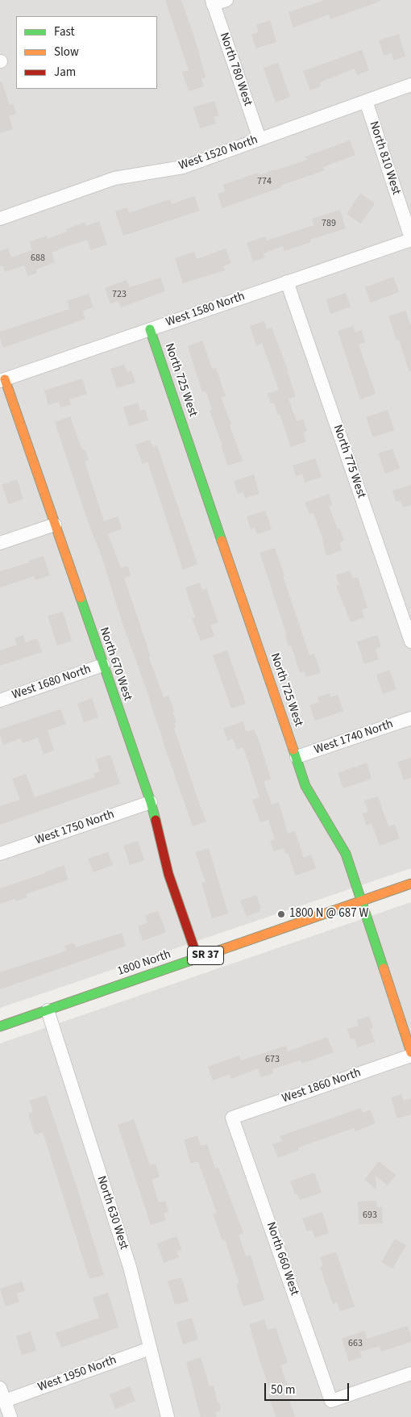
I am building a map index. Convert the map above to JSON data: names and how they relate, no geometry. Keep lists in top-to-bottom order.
{
  "streets": {
    "street": [
      "North 780 West",
      "West 1520 North",
      "North 810 West",
      "West 1580 North",
      "North 725 West",
      "North 775 West",
      "North 670 West",
      "West 1680 North",
      "West 1740 North",
      "West 1750 North",
      "SR 37",
      "1800 North",
      "West 1860 North",
      "North 630 West",
      "North 660 West",
      "West 1950 North"
    ]
  },
  "crossings": [
    ["North 780 West", "West 1520 North"],
    ["West 1520 North", "North 810 West"],
    ["North 810 West", "West 1580 North"],
    ["West 1580 North", "North 725 West"],
    ["West 1580 North", "North 775 West"],
    ["West 1580 North", "North 670 West"],
    ["North 725 West", "West 1740 North"],
    ["North 725 West", "1800 North"],
    ["North 725 West", "West 1860 North"],
    ["North 670 West", "West 1680 North"],
    ["North 670 West", "West 1750 North"],
    ["North 670 West", "1800 North"],
    ["1800 North", "North 630 West"],
    ["West 1860 North", "North 660 West"],
    ["North 630 West", "West 1950 North"]
  ],
  "places": ["1800 N @ 687 W"],
  "house_numbers": [
    "774",
    "789",
    "688",
    "723",
    "673",
    "693",
    "663"
  ],
  "legend": ["Fast", "Slow", "Jam"],
  "scale_bar": "50 m"
}
